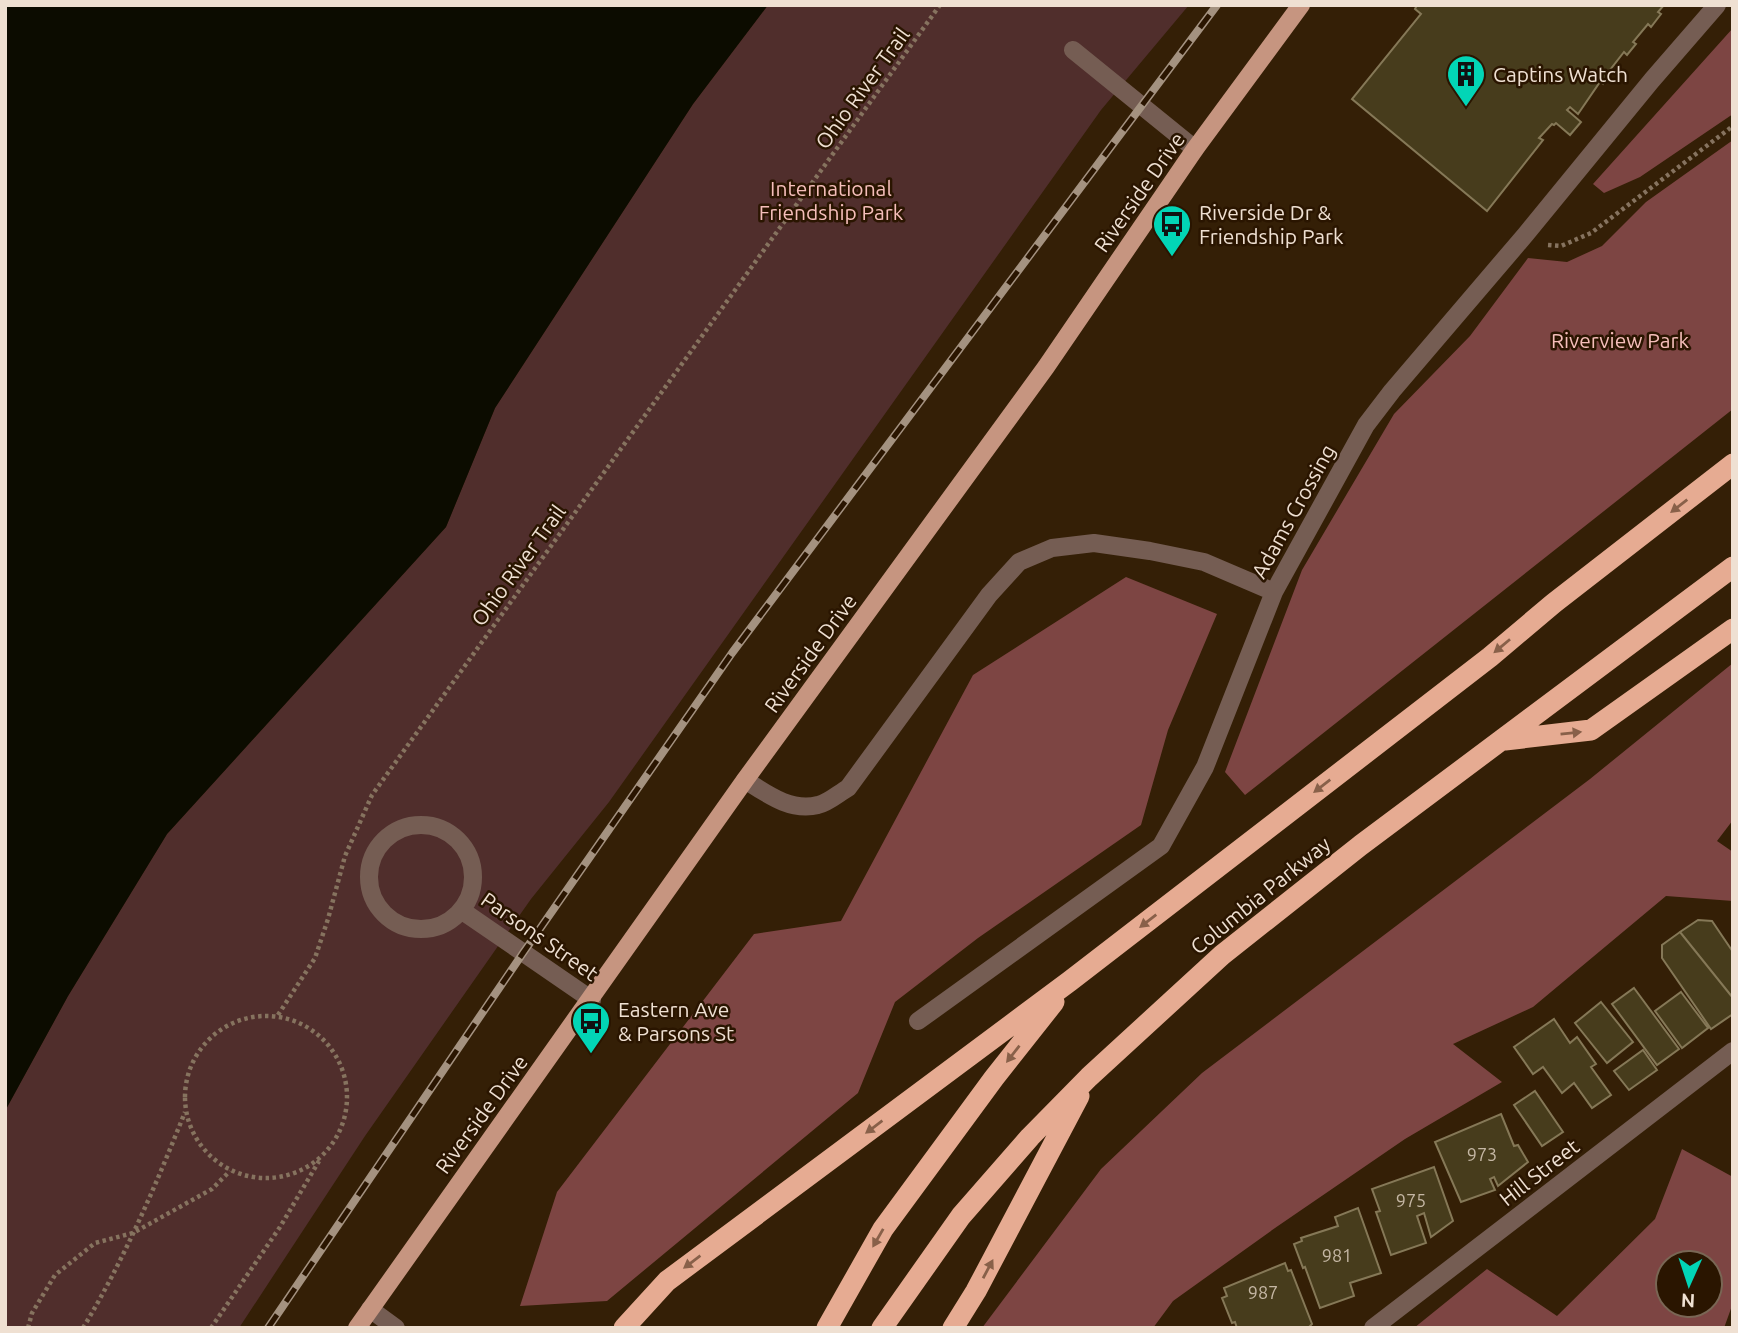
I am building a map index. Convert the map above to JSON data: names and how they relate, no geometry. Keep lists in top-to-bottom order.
{
  "streets": {
    "highway": ["Columbia Parkway"],
    "main road": ["Riverside Drive"],
    "street": ["Adams Crossing", "Parsons Street", "Hill Street"],
    "path": ["Ohio River Trail"]
  },
  "crossings": [
    ["Riverside Drive", "Parsons Street"]
  ],
  "parks": ["International Friendship Park", "Riverview Park"],
  "places": {
    "building": ["Captins Watch"],
    "bus stop": ["Riverside Dr & Friendship Park", "Eastern Ave & Parsons St"]
  },
  "house_numbers": [
    "973",
    "975",
    "981",
    "987"
  ],
  "north": "bottom"
}
